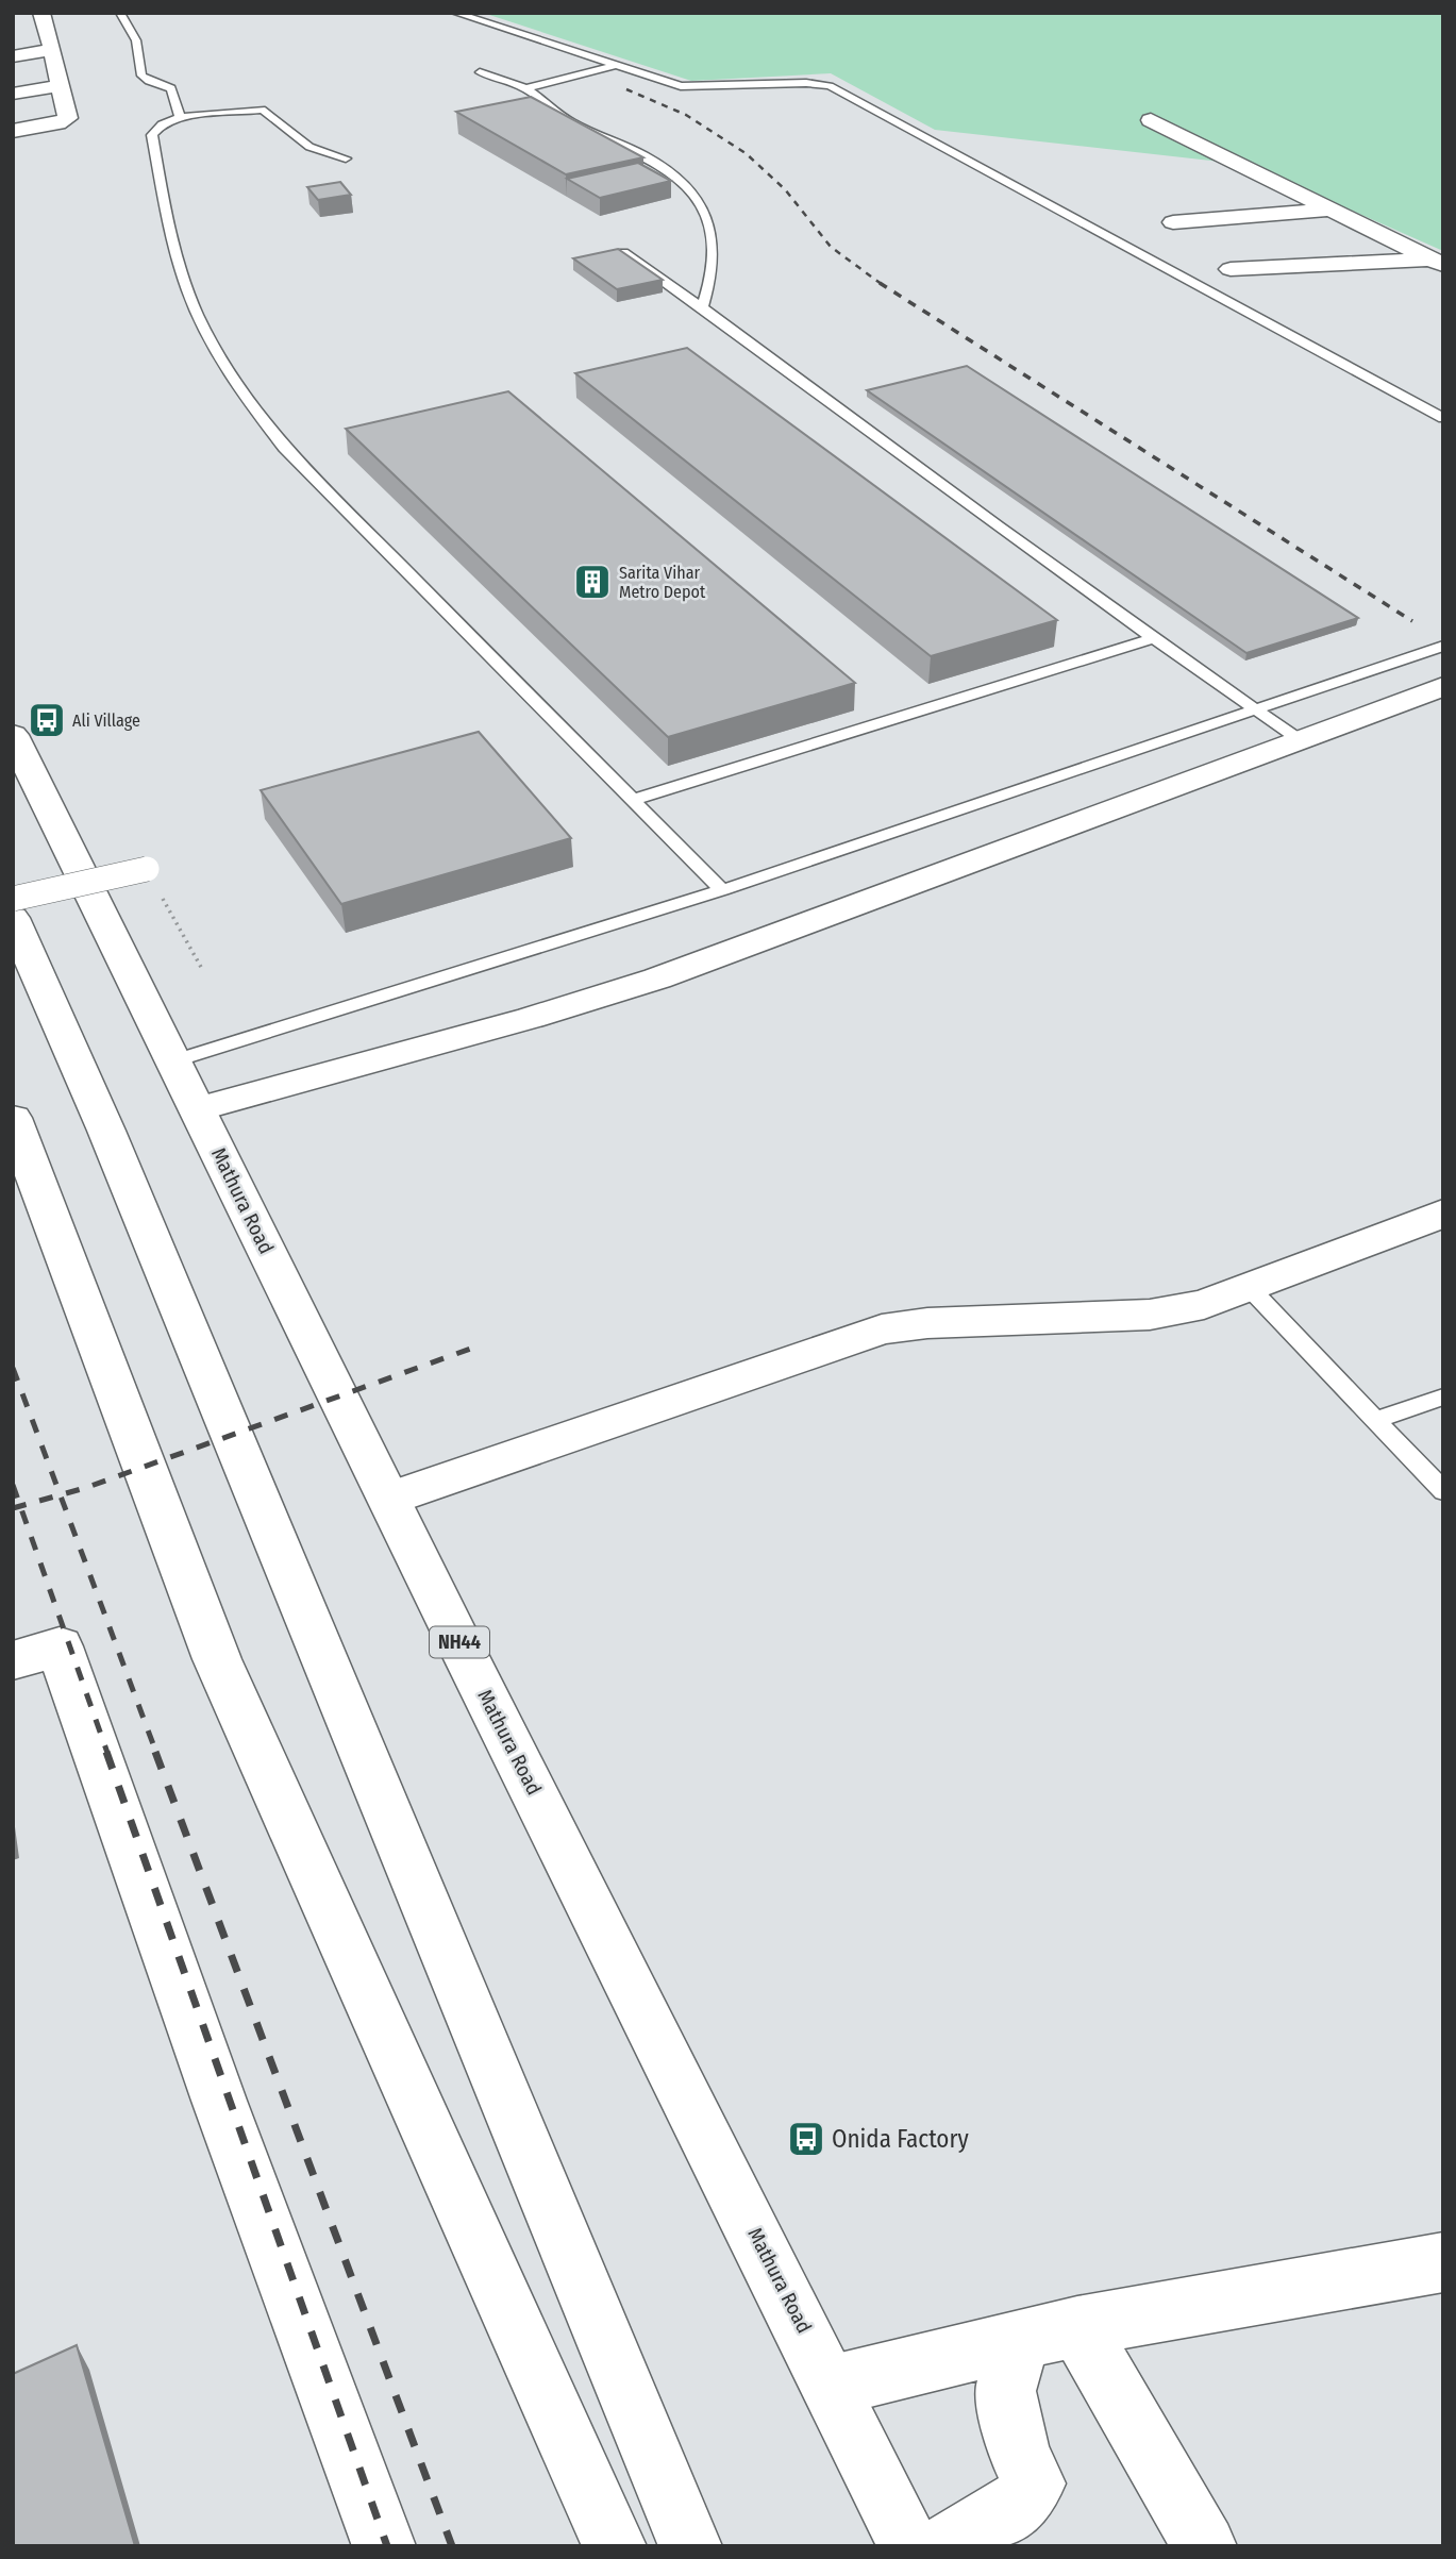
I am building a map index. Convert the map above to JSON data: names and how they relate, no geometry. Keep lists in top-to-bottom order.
{
  "streets": {
    "main road": ["Mathura Road", "NH44"]
  },
  "places": {
    "building": ["Sarita Vihar Metro Depot"],
    "bus stop": ["Ali Village", "Onida Factory"]
  }
}
